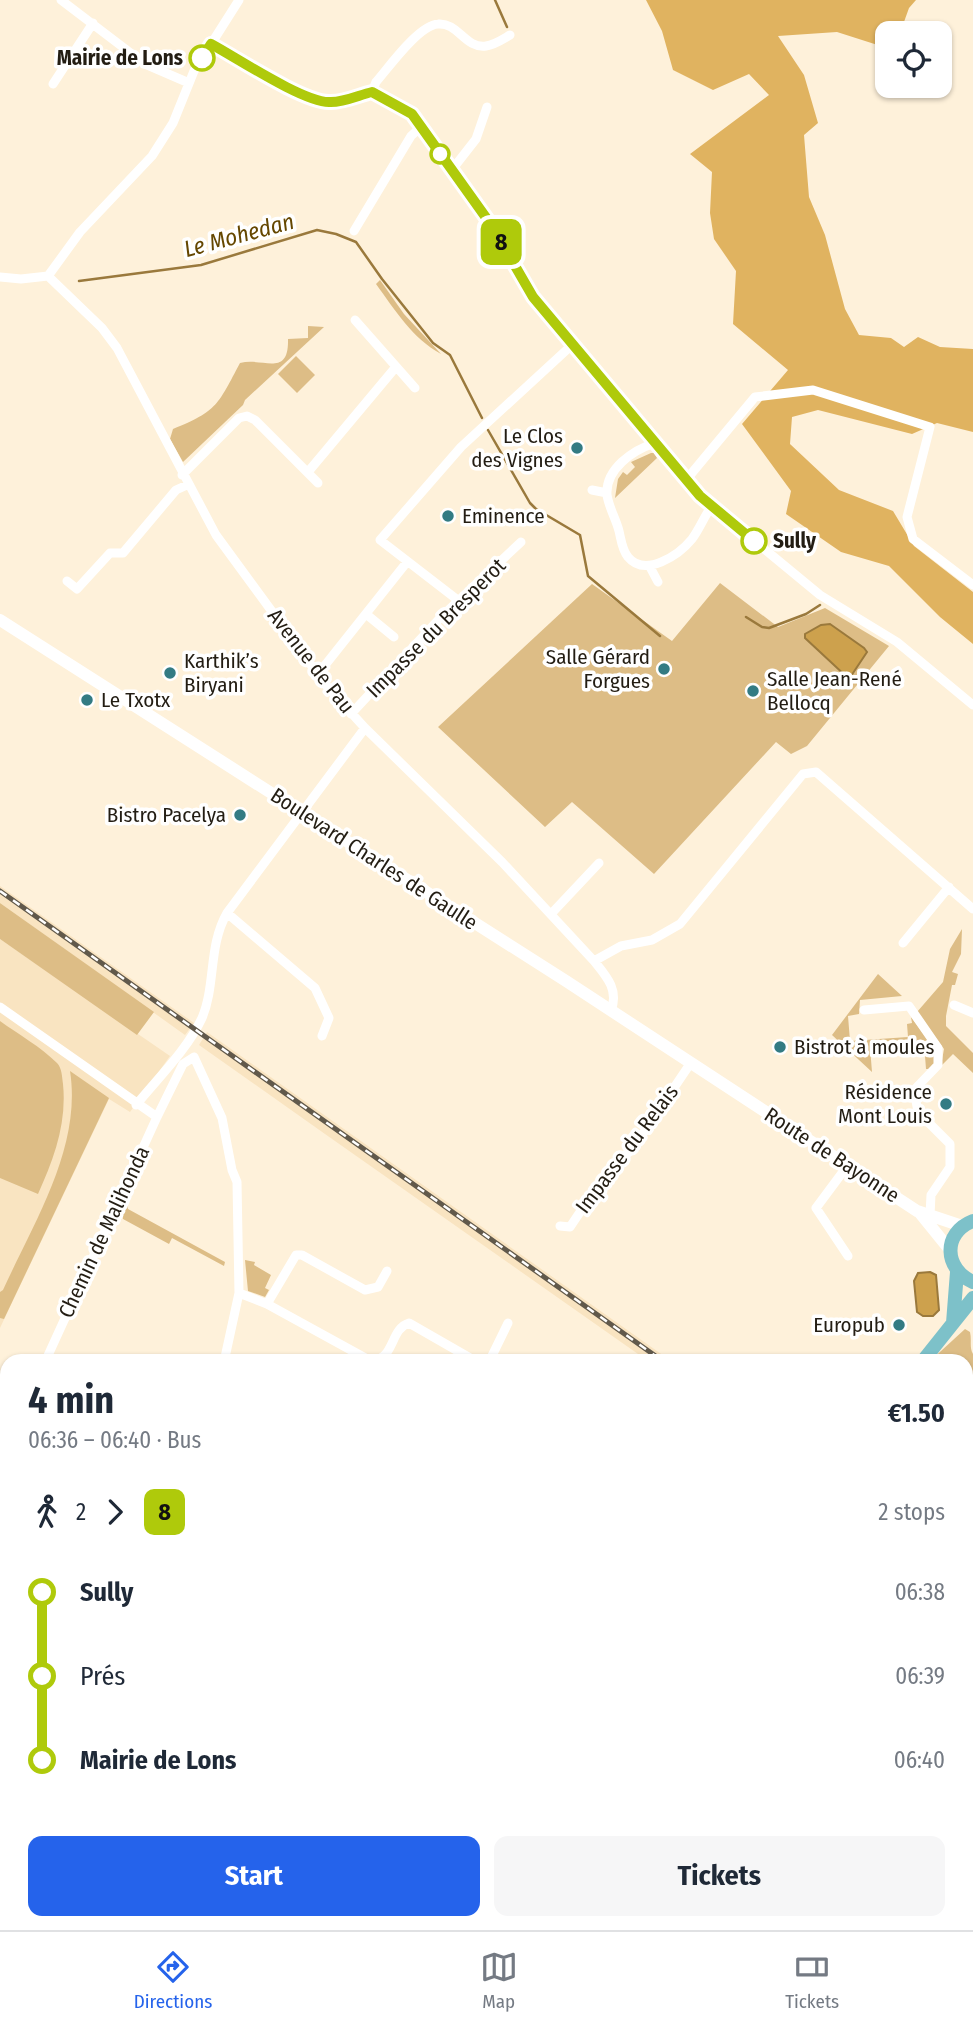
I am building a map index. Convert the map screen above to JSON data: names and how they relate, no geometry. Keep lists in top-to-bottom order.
{
  "streets": {
    "main road": ["Boulevard Charles de Gaulle", "Route de Bayonne"],
    "street": [
      "Impasse du Bresperot",
      "Avenue de Pau",
      "Impasse du Relais",
      "Chemin de Malihonda"
    ]
  },
  "crossings": [
    ["Impasse du Bresperot", "Avenue de Pau"],
    ["Avenue de Pau", "Boulevard Charles de Gaulle"],
    ["Boulevard Charles de Gaulle", "Impasse du Relais"],
    ["Boulevard Charles de Gaulle", "Route de Bayonne"]
  ],
  "water": ["Le Mohedan"],
  "places": [
    "Mairie de Lons",
    "Le Clos des Vignes",
    "Eminence",
    "Sully",
    "Salle Gérard Forgues",
    "Karthik’s Biryani",
    "Salle Jean-René Bellocq",
    "Le Txotx",
    "Bistro Pacelya",
    "Bistrot à moules",
    "Résidence Mont Louis",
    "Europub"
  ],
  "lines": ["bus line 8"],
  "page": {
    "on_map": "8",
    "heading": ["4 min", "06:36 – 06:40 · Bus", "€1.50"],
    "legs": ["2", "8", "2 stops"],
    "list": [
      {
        "name": "Sully",
        "value": "06:38"
      },
      {
        "name": "Prés",
        "value": "06:39"
      },
      {
        "name": "Mairie de Lons",
        "value": "06:40"
      }
    ],
    "buttons": ["Start", "Tickets"],
    "tabs": ["Directions", "Map", "Tickets"]
  }
}
